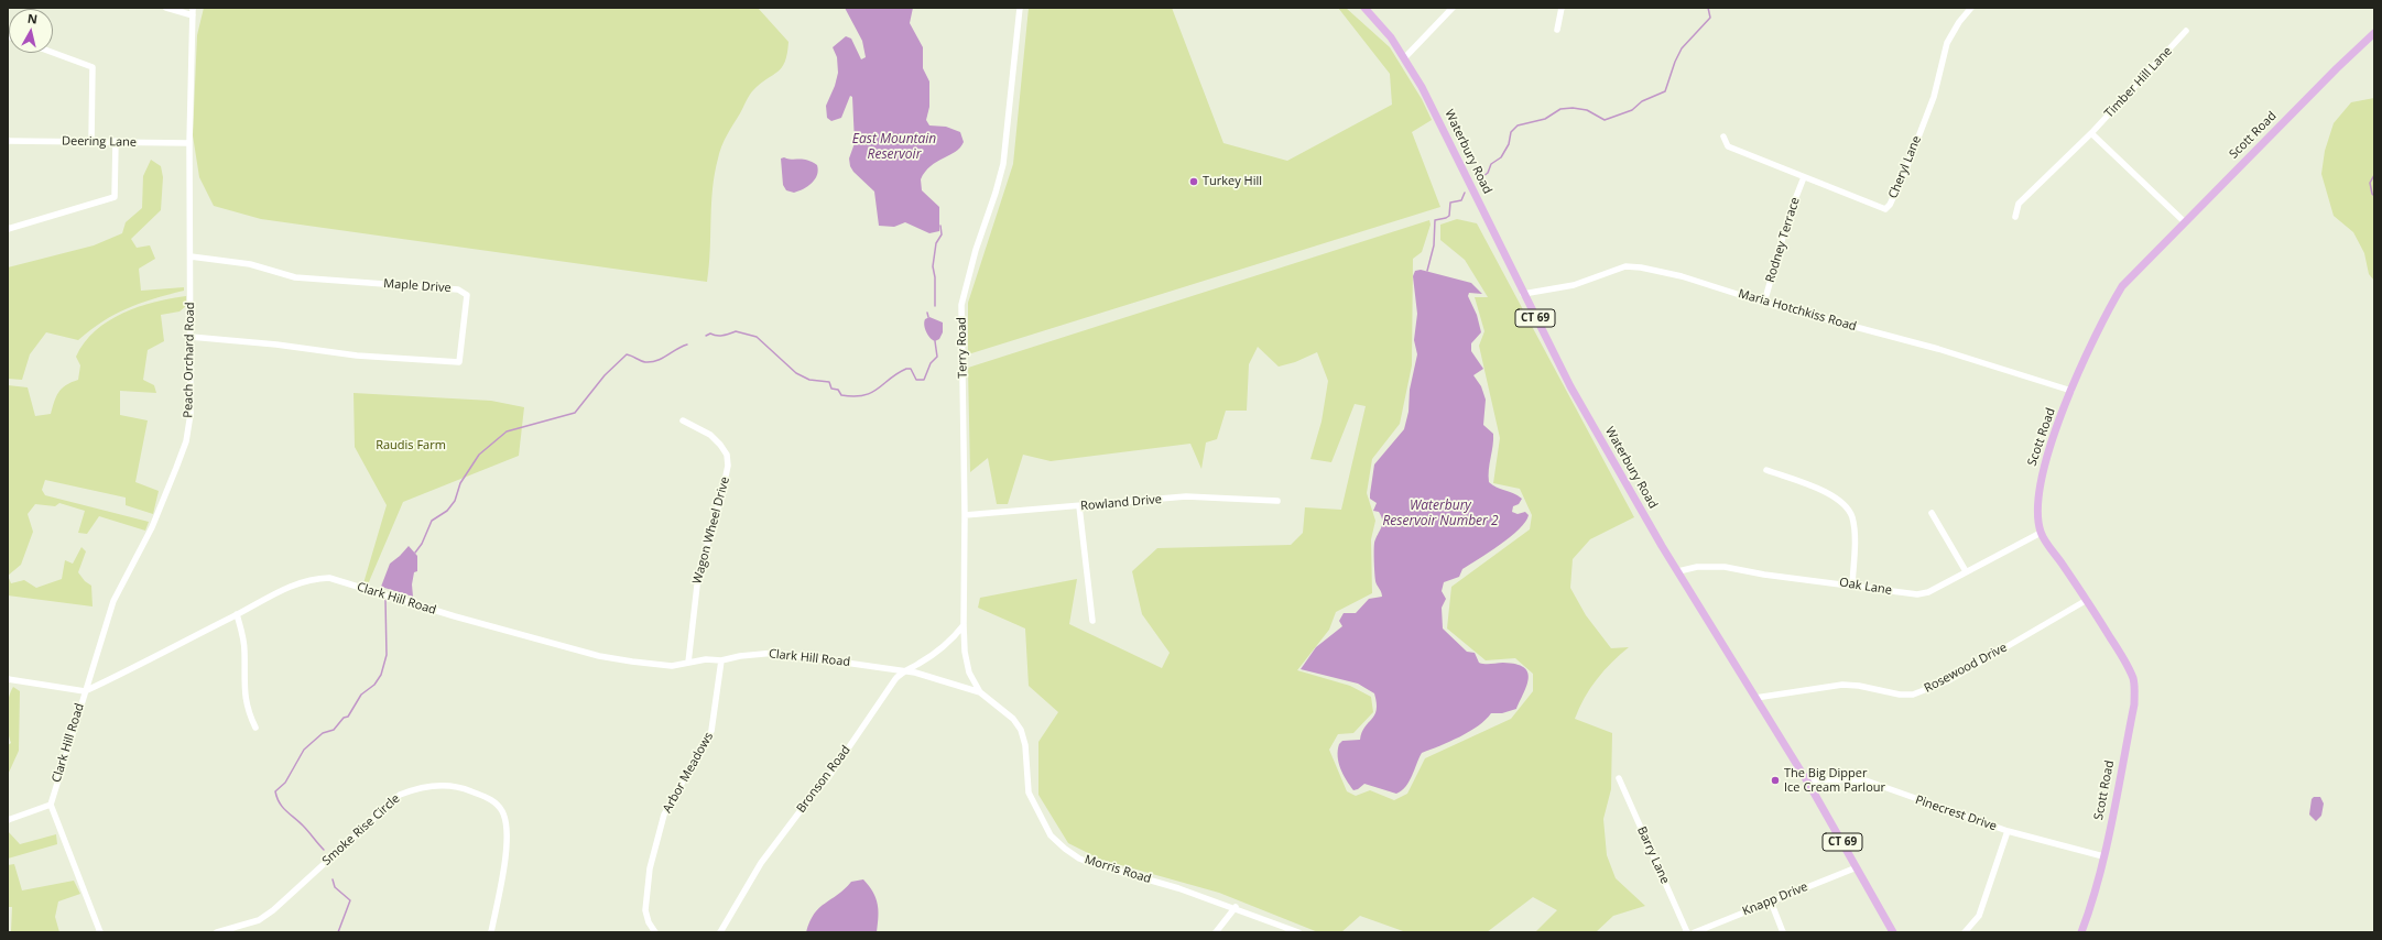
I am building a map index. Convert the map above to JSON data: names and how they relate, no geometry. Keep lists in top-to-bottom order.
{
  "streets": {
    "main road": ["Scott Road", "Waterbury Road", "CT 69"],
    "street": [
      "Timber Hill Lane",
      "Deering Lane",
      "Cheryl Lane",
      "Rodney Terrace",
      "Maple Drive",
      "Maria Hotchkiss Road",
      "Terry Road",
      "Peach Orchard Road",
      "Rowland Drive",
      "Wagon Wheel Drive",
      "Oak Lane",
      "Clark Hill Road",
      "Rosewood Drive",
      "Arbor Meadows",
      "Bronson Road",
      "Pinecrest Drive",
      "Smoke Rise Circle",
      "Barry Lane",
      "Morris Road",
      "Knapp Drive"
    ]
  },
  "crossings": [
    ["Scott Road", "Maria Hotchkiss Road"],
    ["Scott Road", "Oak Lane"],
    ["Scott Road", "Rosewood Drive"],
    ["Scott Road", "Pinecrest Drive"],
    ["Deering Lane", "Peach Orchard Road"],
    ["Waterbury Road", "Maria Hotchkiss Road"],
    ["Waterbury Road", "Oak Lane"],
    ["Waterbury Road", "Rosewood Drive"],
    ["Waterbury Road", "Pinecrest Drive"],
    ["Waterbury Road", "Knapp Drive"],
    ["Cheryl Lane", "Rodney Terrace"],
    ["Rodney Terrace", "Maria Hotchkiss Road"],
    ["Maple Drive", "Peach Orchard Road"],
    ["Terry Road", "Rowland Drive"],
    ["Terry Road", "Clark Hill Road"],
    ["Terry Road", "Bronson Road"],
    ["Terry Road", "Morris Road"],
    ["Peach Orchard Road", "Clark Hill Road"],
    ["Wagon Wheel Drive", "Clark Hill Road"],
    ["Clark Hill Road", "Arbor Meadows"],
    ["Clark Hill Road", "Bronson Road"],
    ["Clark Hill Road", "Morris Road"]
  ],
  "water": ["East Mountain Reservoir", "Waterbury Reservoir Number 2"],
  "parks": ["Raudis Farm"],
  "places": ["Turkey Hill", "The Big Dipper Ice Cream Parlour"],
  "north": "top"
}
